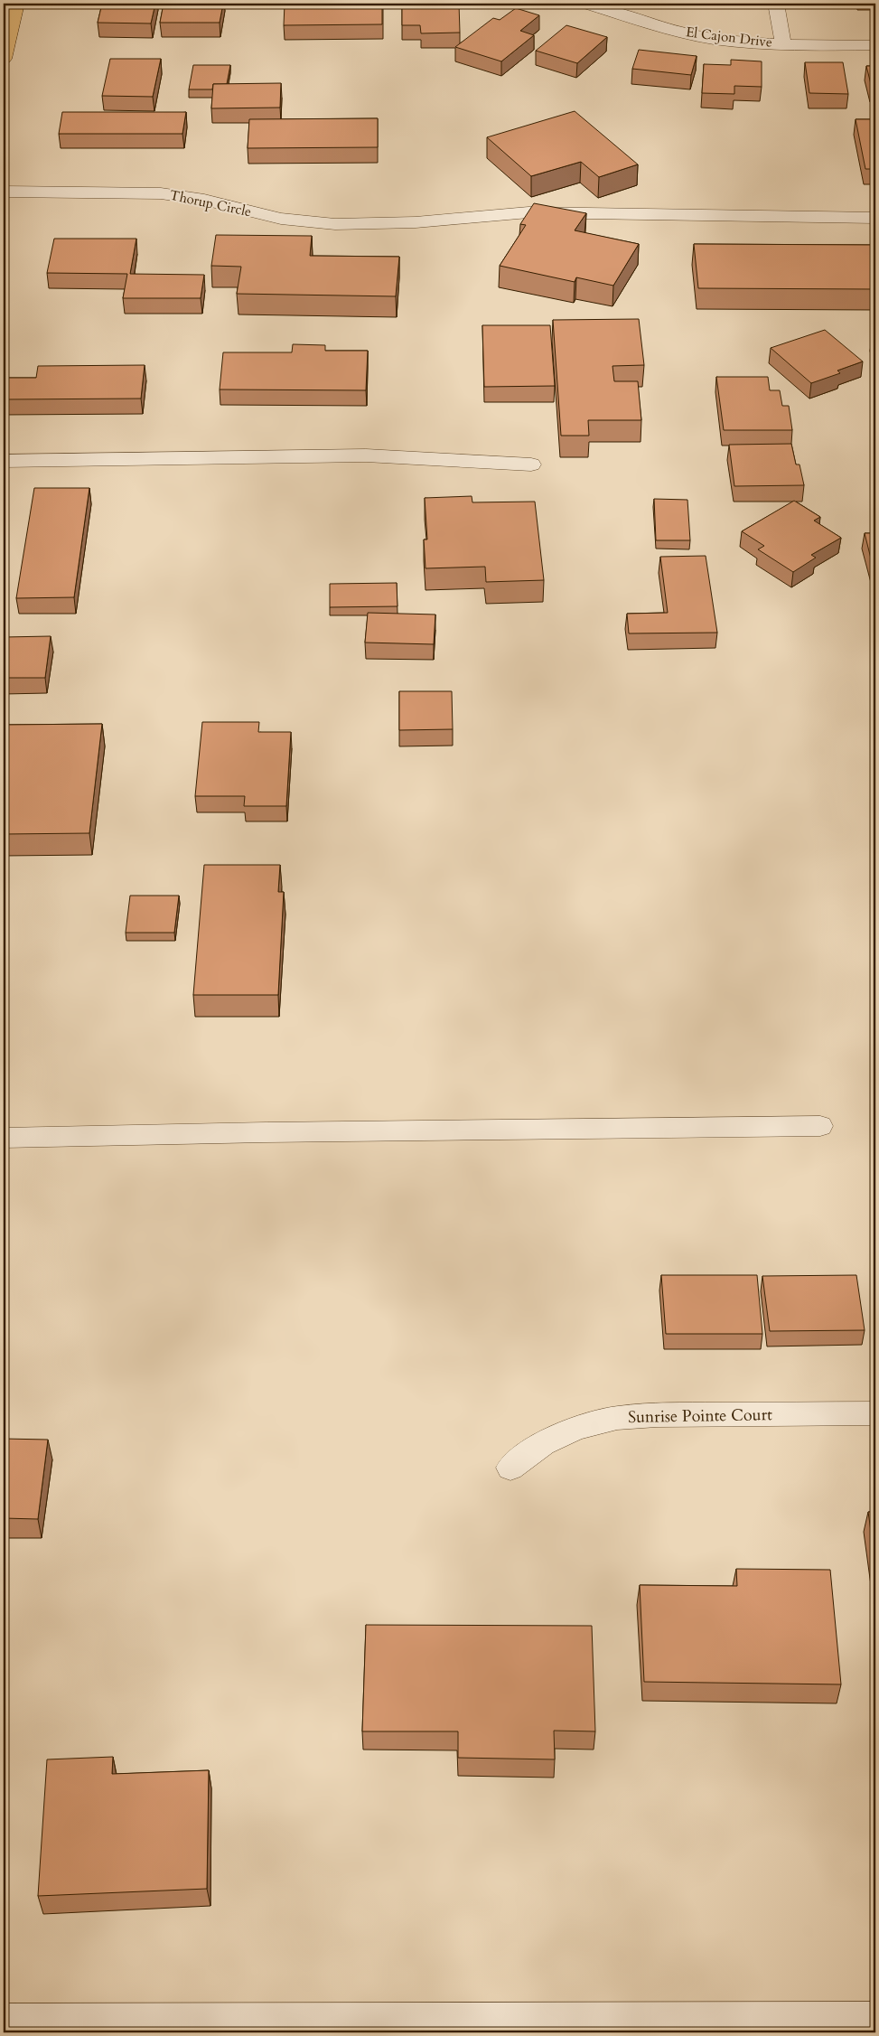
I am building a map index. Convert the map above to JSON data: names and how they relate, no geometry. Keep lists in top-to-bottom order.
{
  "streets": {
    "street": ["El Cajon Drive", "Thorup Circle", "Sunrise Pointe Court"]
  }
}
